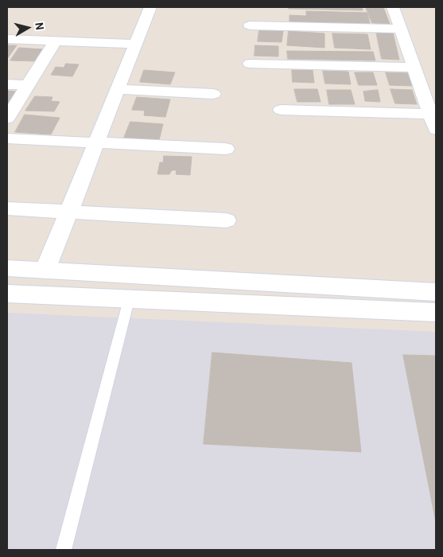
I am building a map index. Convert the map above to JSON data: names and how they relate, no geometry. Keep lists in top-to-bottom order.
{
  "north": "right"
}
